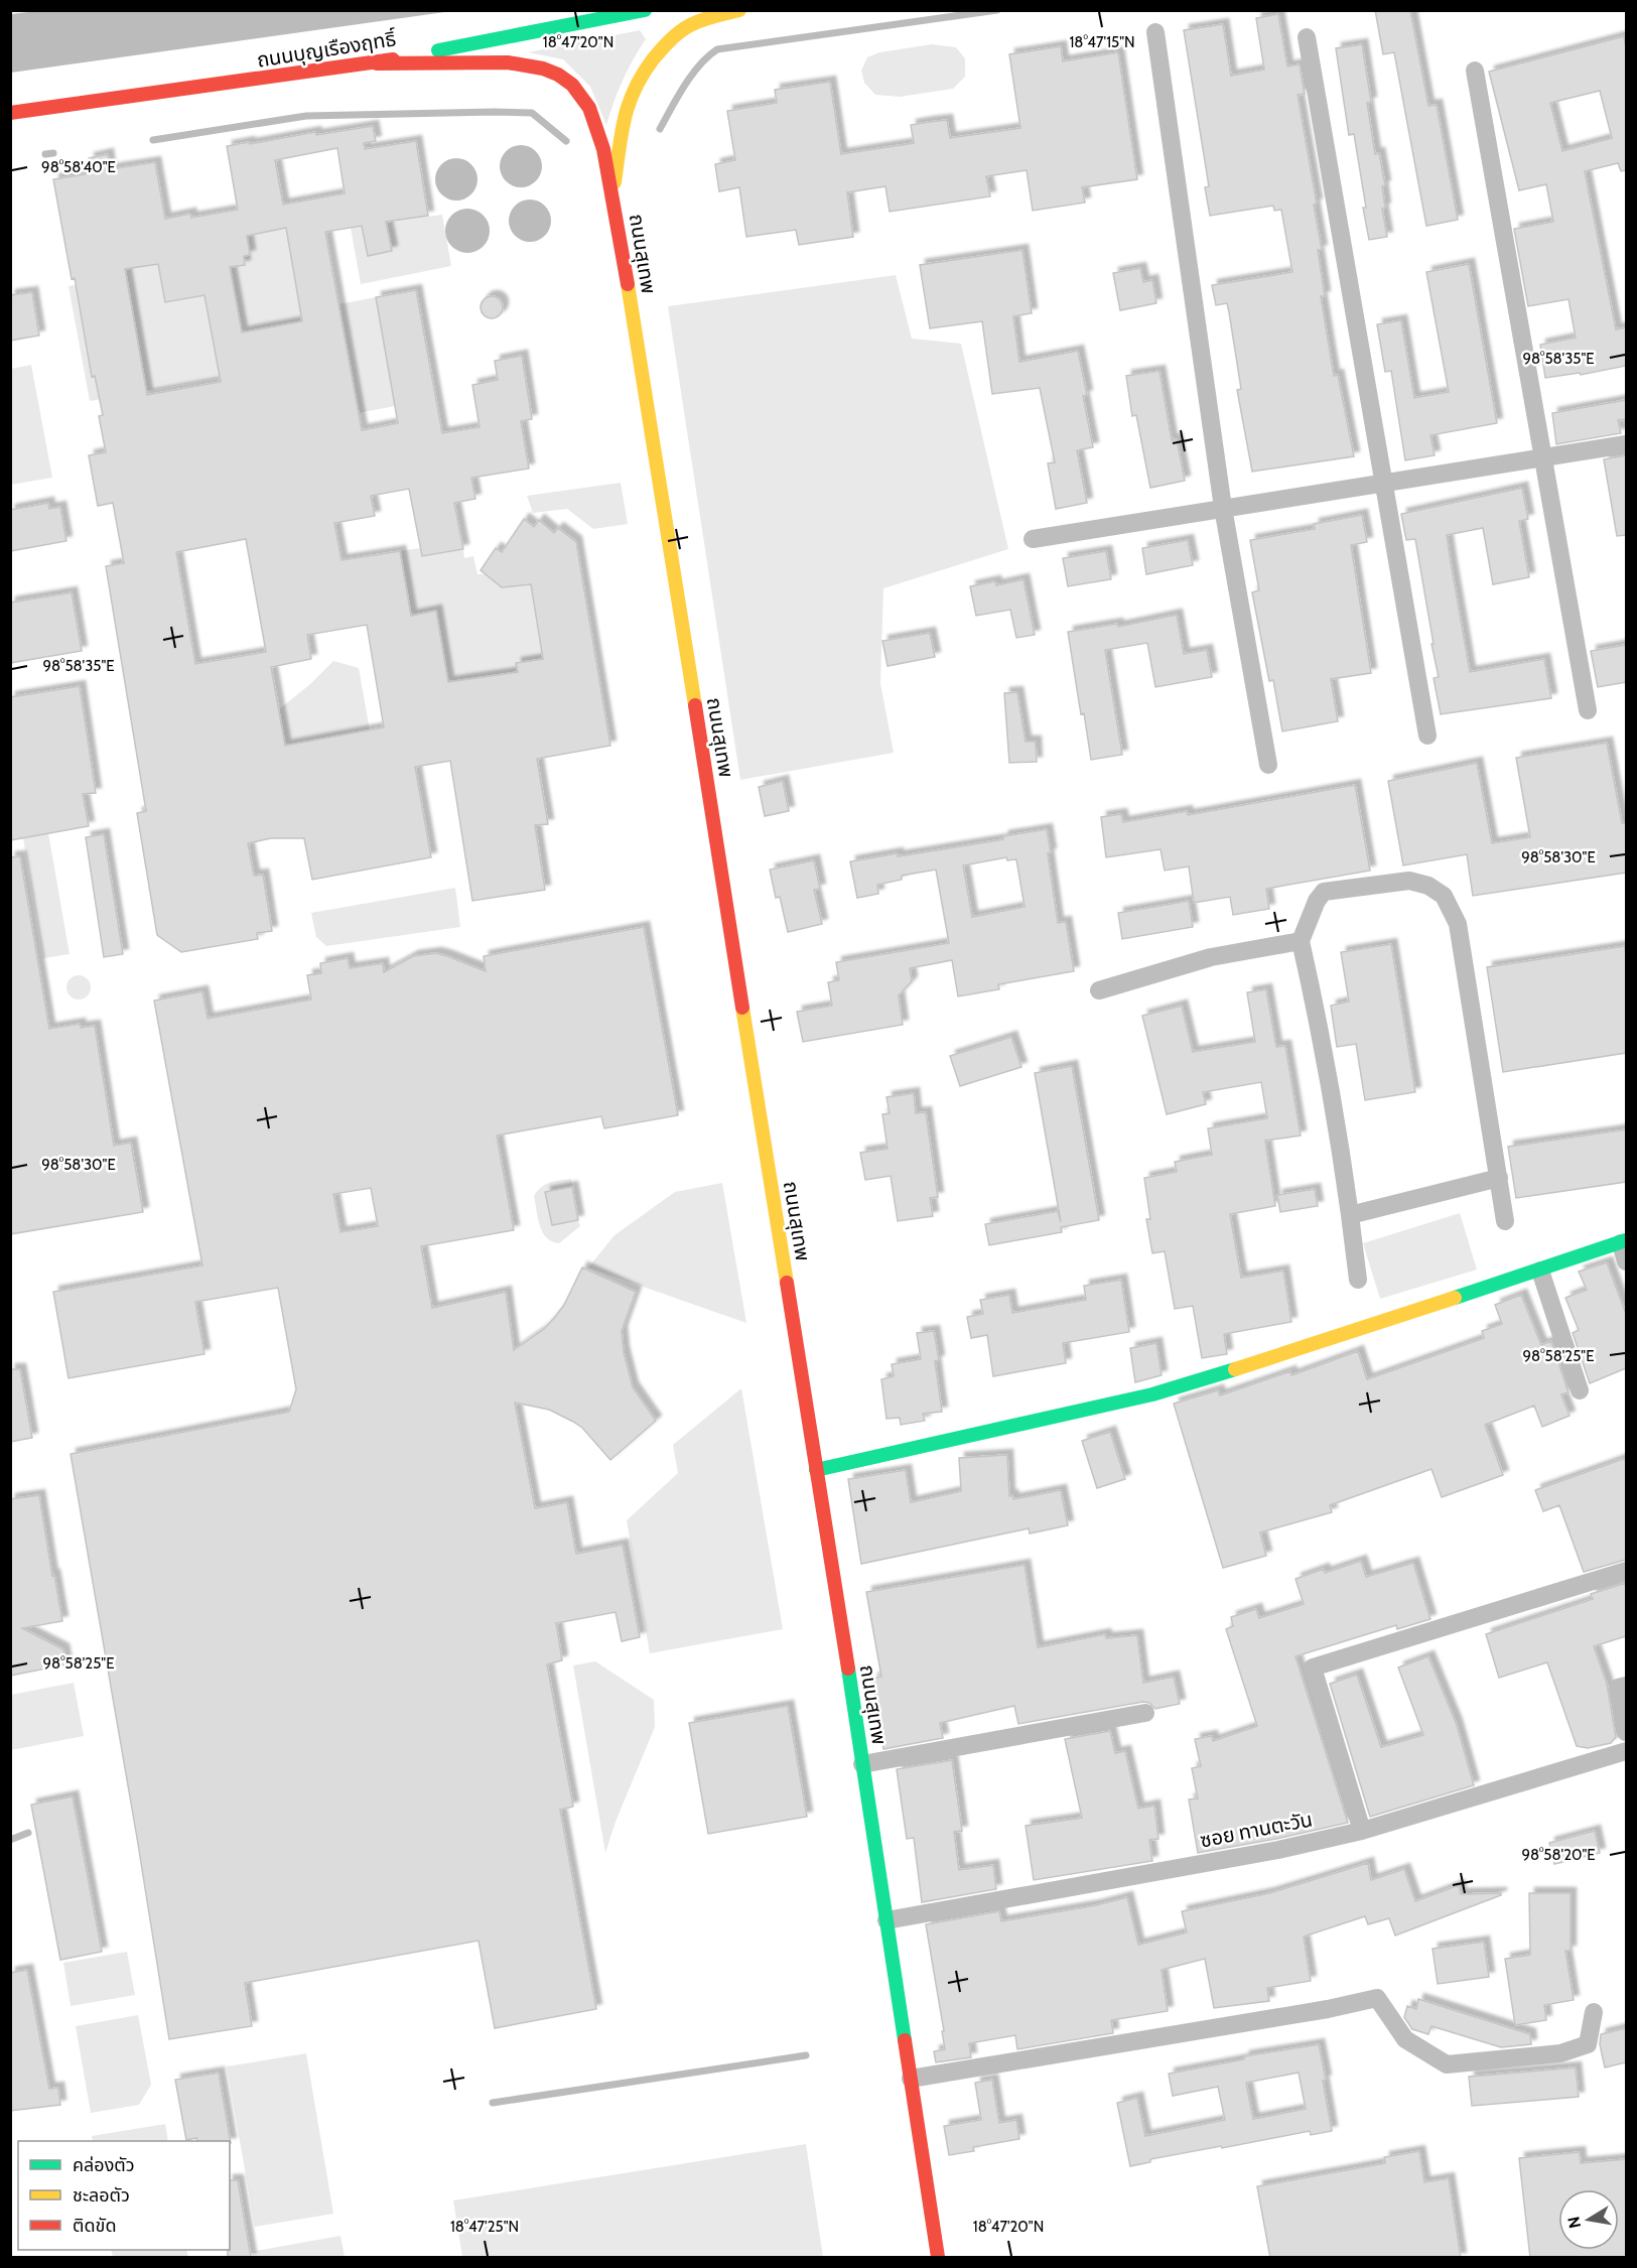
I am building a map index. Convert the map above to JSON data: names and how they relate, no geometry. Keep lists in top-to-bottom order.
{
  "streets": {
    "main road": ["ถนนบุญเรืองฤทธิ์", "ถนนสุเทพ"],
    "street": ["ซอย ทานตะวัน"]
  },
  "crossings": [
    ["ถนนบุญเรืองฤทธิ์", "ถนนสุเทพ"],
    ["ถนนสุเทพ", "ซอย ทานตะวัน"]
  ],
  "legend": ["คล่องตัว", "ชะลอตัว", "ติดขัด"],
  "north": "left",
  "coordinates": [
    "18°47'20\"N",
    "18°47'15\"N",
    "98°58'40\"E",
    "98°58'35\"E",
    "98°58'30\"E",
    "98°58'25\"E",
    "98°58'20\"E",
    "18°47'25\"N"
  ]
}
